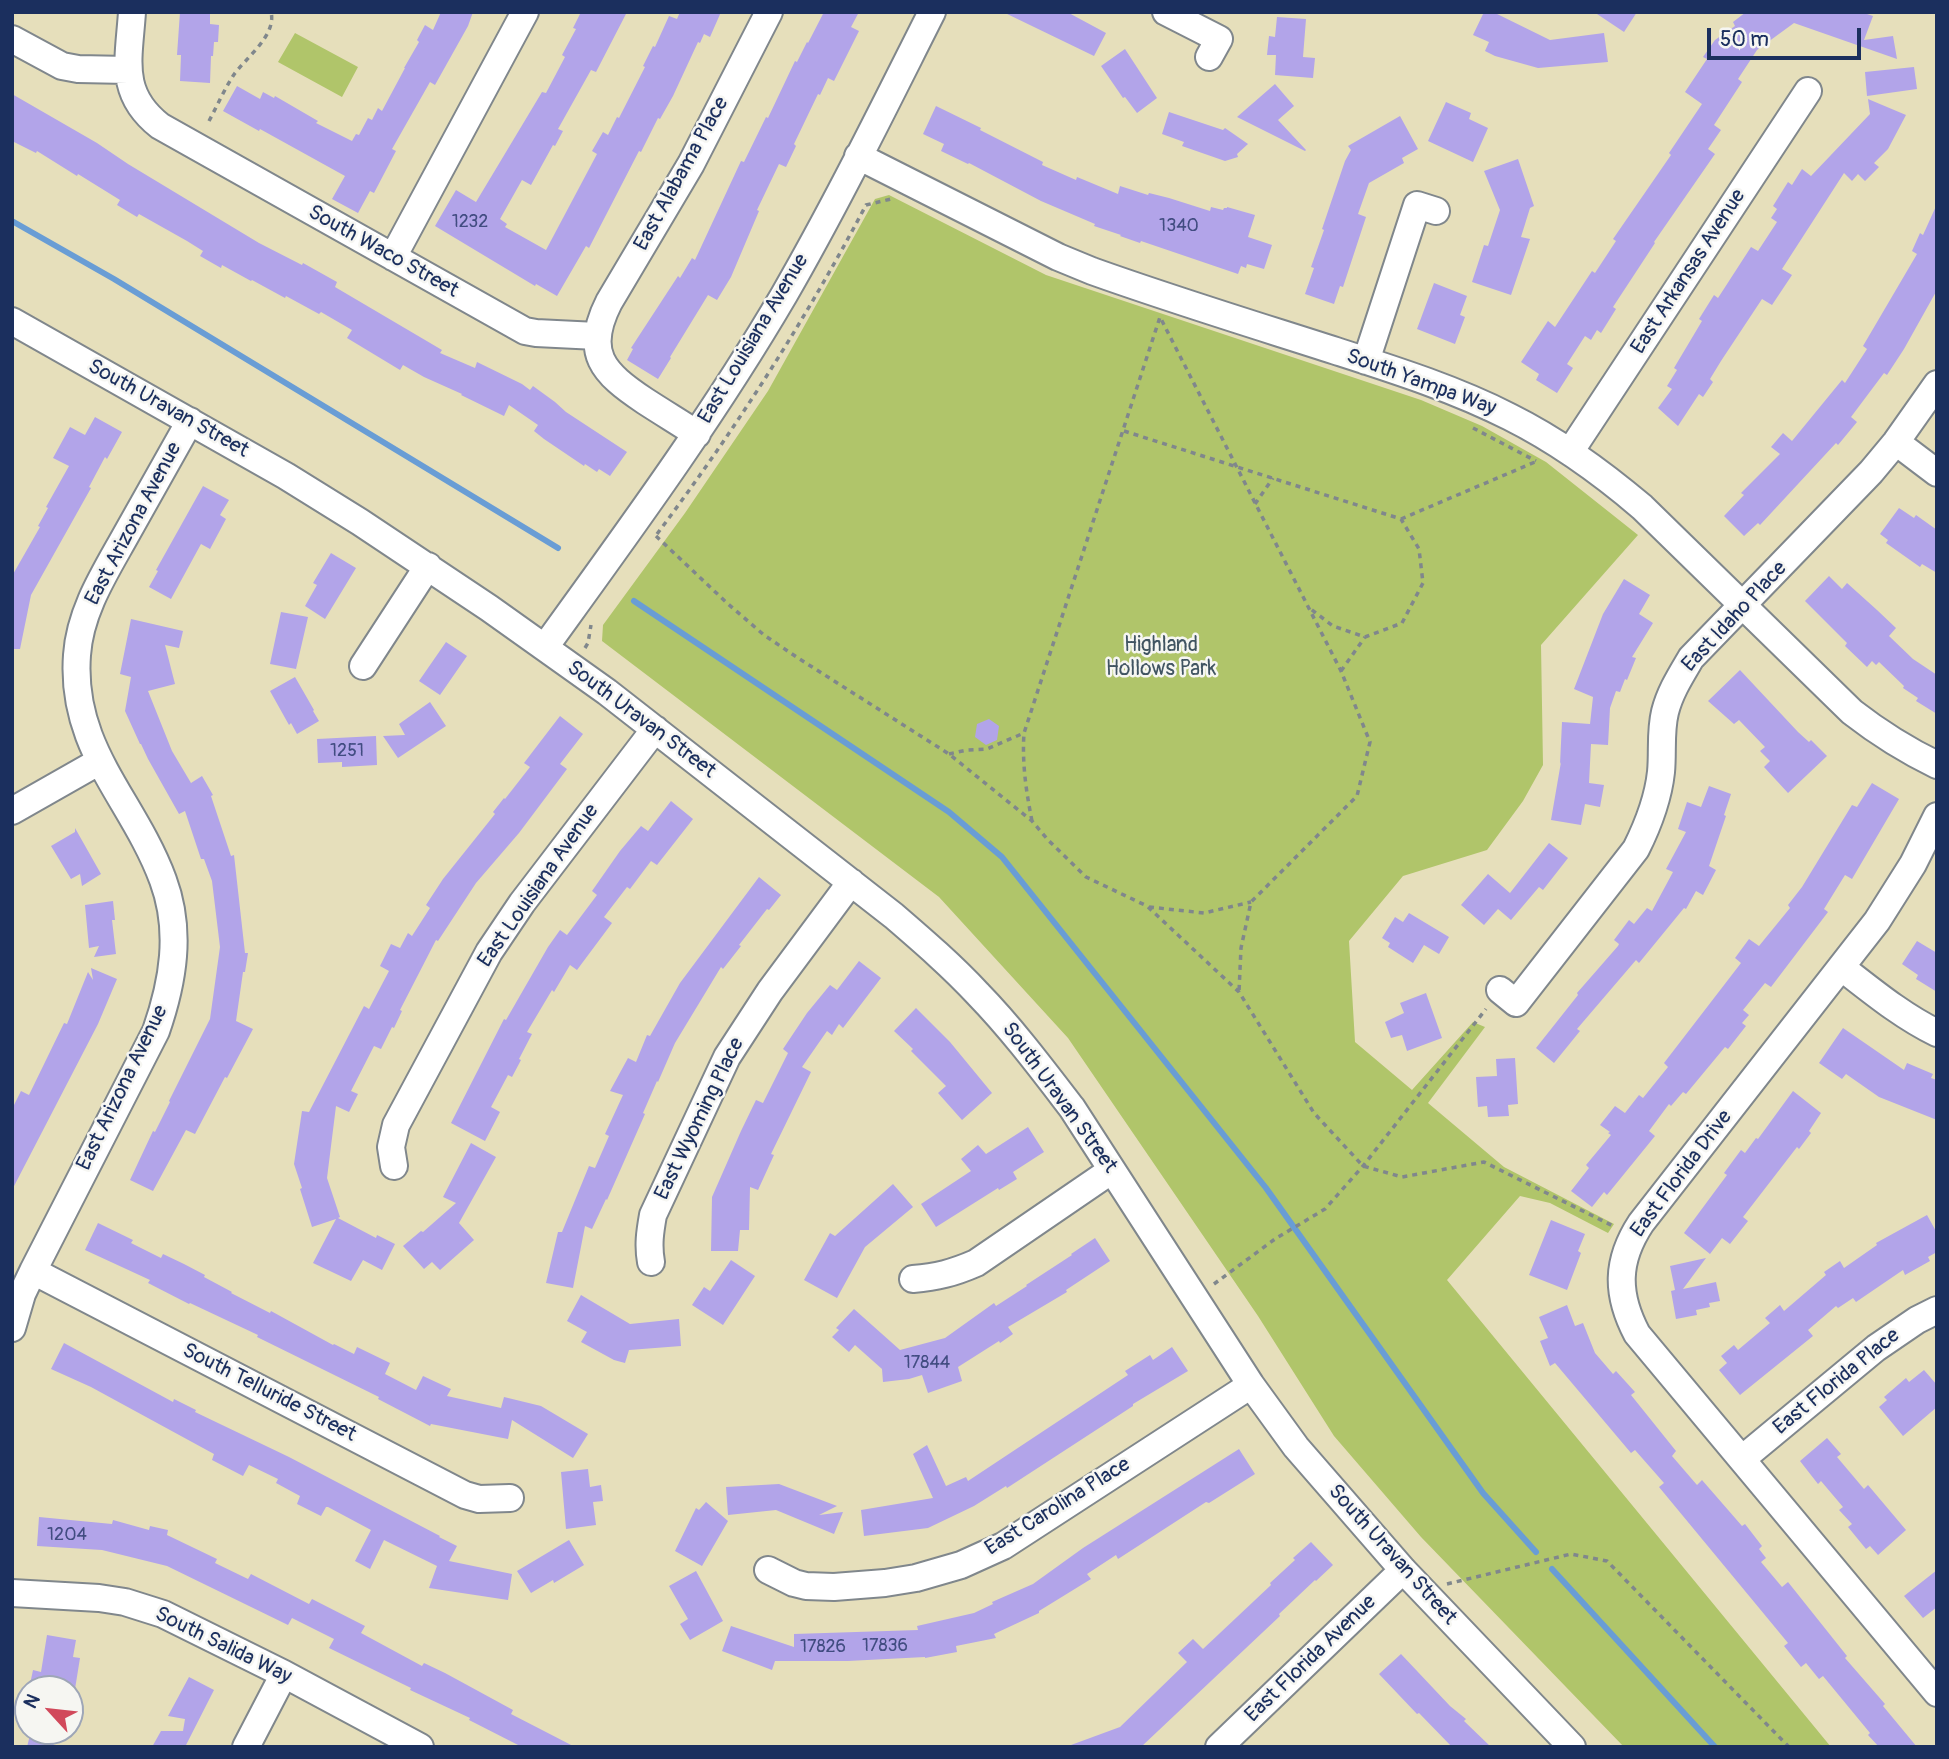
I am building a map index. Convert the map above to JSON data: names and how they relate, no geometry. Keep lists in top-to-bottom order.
{
  "streets": {
    "street": [
      "East Alabama Place",
      "South Waco Street",
      "East Arkansas Avenue",
      "East Louisiana Avenue",
      "South Yampa Way",
      "South Uravan Street",
      "East Arizona Avenue",
      "East Idaho Place",
      "East Wyoming Place",
      "East Florida Drive",
      "East Florida Place",
      "South Telluride Street",
      "East Carolina Place",
      "South Salida Way",
      "East Florida Avenue"
    ]
  },
  "crossings": [
    ["East Alabama Place", "South Waco Street"],
    ["East Arkansas Avenue", "South Yampa Way"],
    ["East Louisiana Avenue", "South Yampa Way"],
    ["East Louisiana Avenue", "South Uravan Street"],
    ["South Yampa Way", "East Idaho Place"],
    ["South Uravan Street", "East Arizona Avenue"],
    ["South Uravan Street", "East Wyoming Place"],
    ["South Uravan Street", "East Carolina Place"],
    ["South Uravan Street", "East Florida Avenue"],
    ["East Arizona Avenue", "South Telluride Street"],
    ["East Florida Drive", "East Florida Place"]
  ],
  "parks": ["Highland Hollows Park"],
  "house_numbers": [
    "1232",
    "1340",
    "1251",
    "17844",
    "1204",
    "17836",
    "17826"
  ],
  "scale_bar": "50 m",
  "north": "top left"
}
